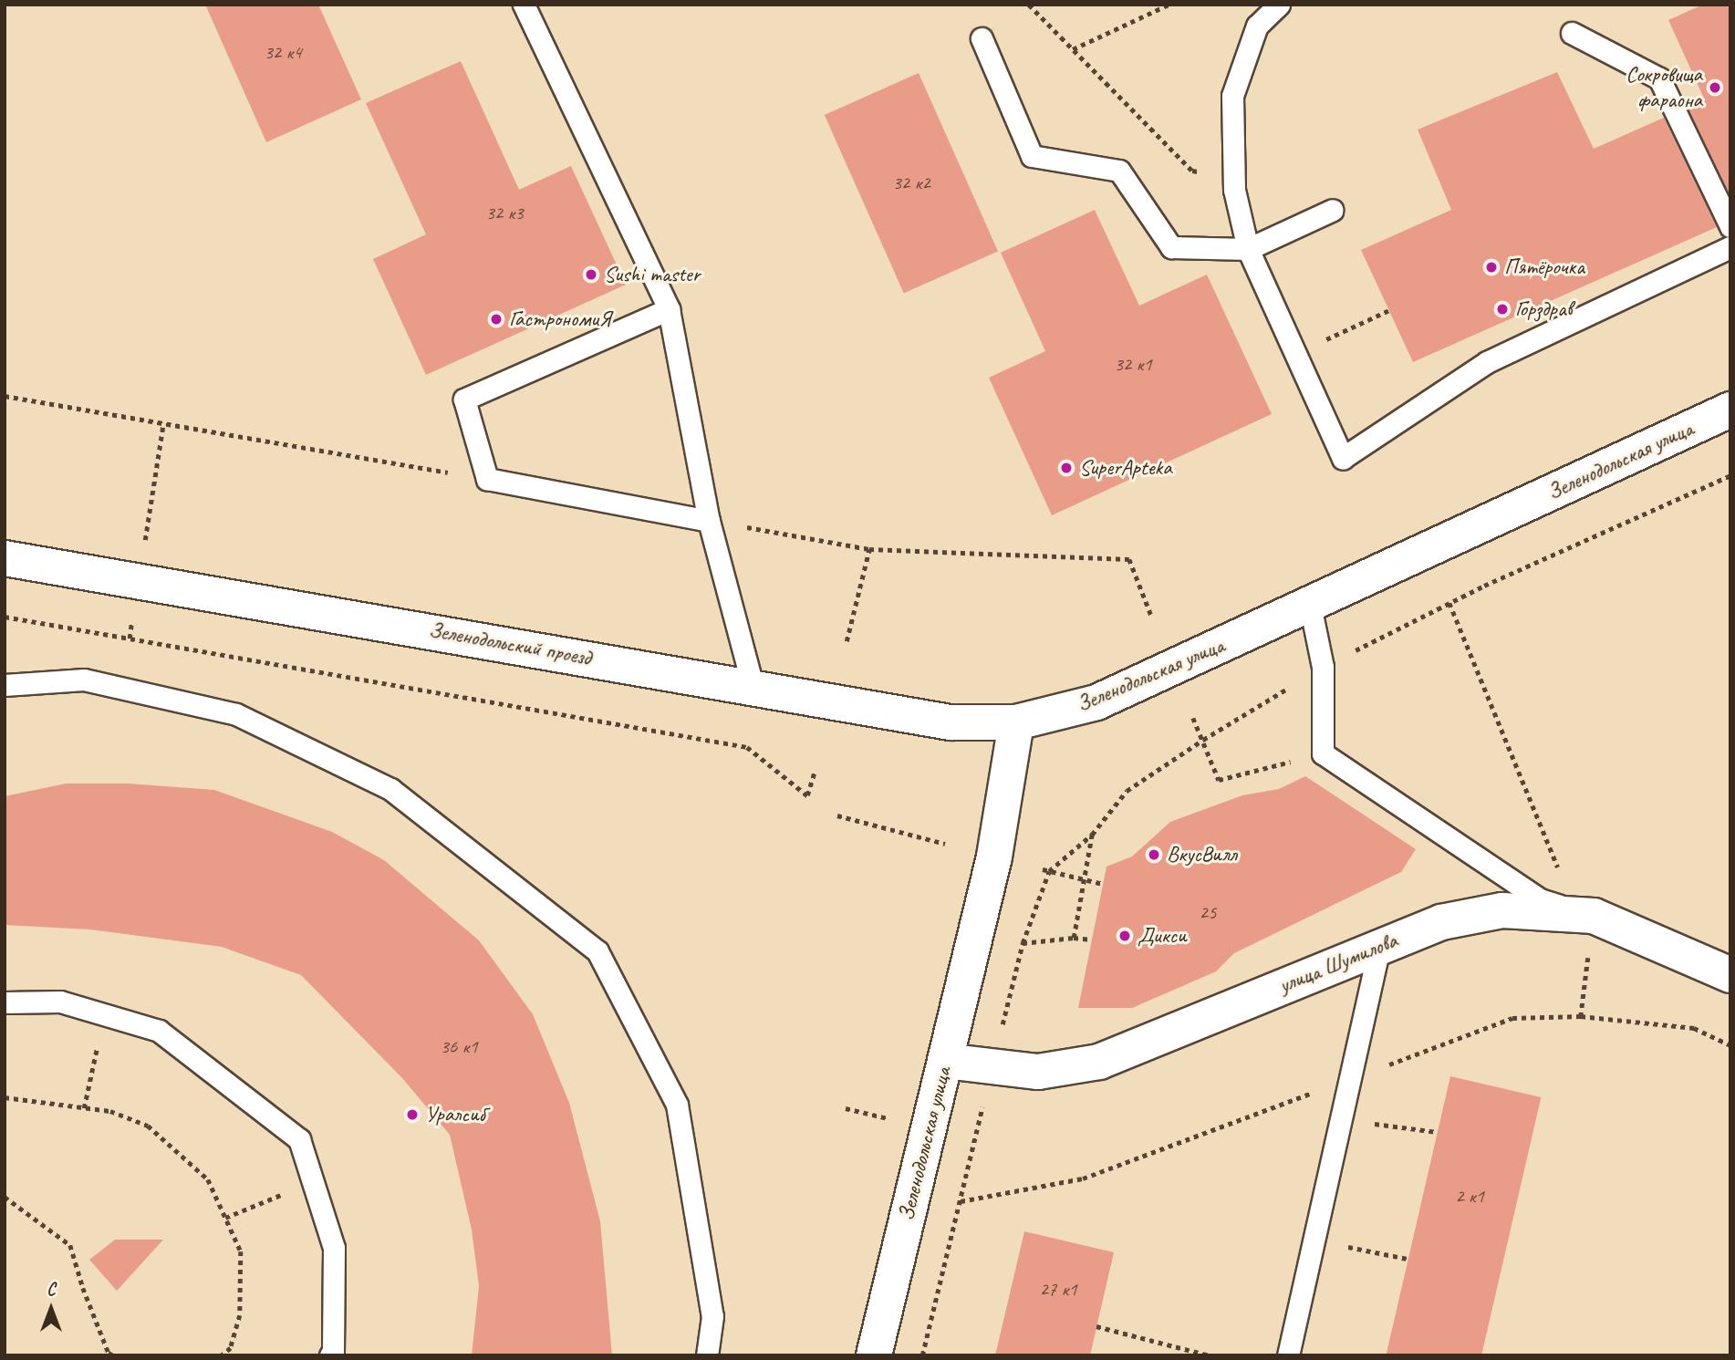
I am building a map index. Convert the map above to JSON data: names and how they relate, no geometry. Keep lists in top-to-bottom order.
{
  "streets": {
    "street": ["Зеленодольская улица", "Зеленодольский проезд", "улица Шумилова"]
  },
  "crossings": [
    ["Зеленодольская улица", "Зеленодольский проезд"],
    ["Зеленодольская улица", "улица Шумилова"]
  ],
  "places": [
    "Сокровища фараона",
    "Пятёрочка",
    "Sushi master",
    "Горздрав",
    "ГастрономиЯ",
    "SuperApteka",
    "ВкусВилл",
    "Дикси",
    "Уралсиб"
  ],
  "house_numbers": [
    "32 к4",
    "32 к2",
    "32 к3",
    "32 к1",
    "25",
    "36 к1",
    "2 к1",
    "27 к1"
  ],
  "north": "top"
}
